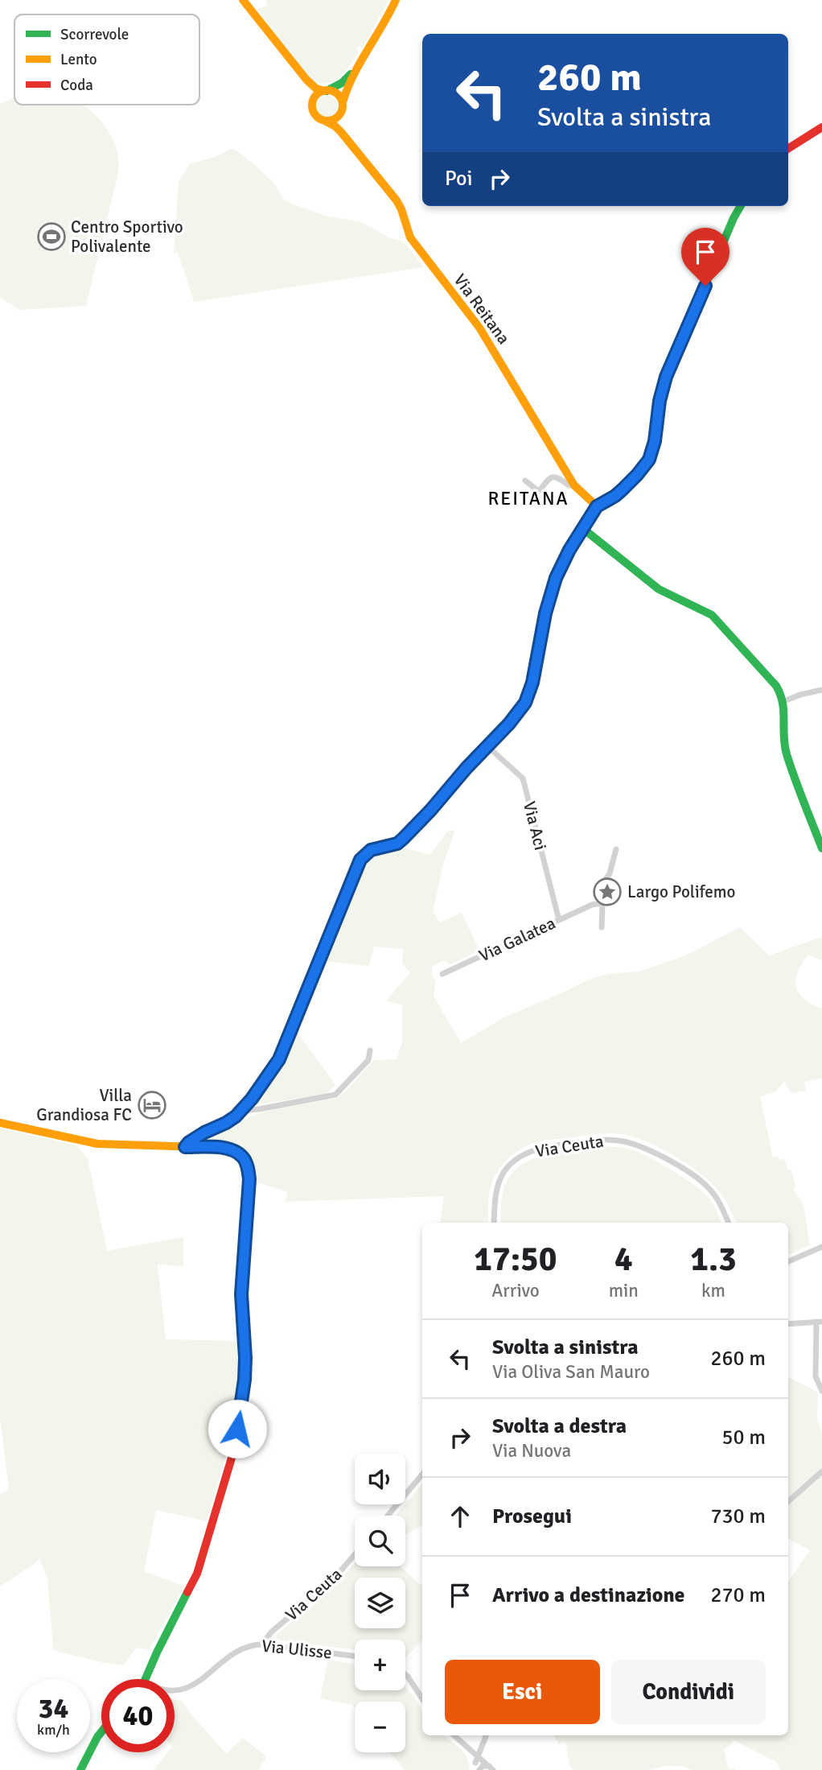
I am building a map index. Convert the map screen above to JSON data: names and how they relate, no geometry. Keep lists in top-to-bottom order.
{
  "streets": {
    "street": [
      "Via Reitana",
      "Via Aci",
      "Via Galatea",
      "Via Ceuta",
      "Via Ulisse"
    ]
  },
  "crossings": [
    ["Via Aci", "Via Galatea"],
    ["Via Ceuta", "Via Ulisse"]
  ],
  "districts": ["REITANA"],
  "places": {
    "sports": ["Centro Sportivo Polivalente"],
    "place": ["Largo Polifemo"],
    "hotel": ["Villa Grandiosa FC"]
  },
  "legend": ["Scorrevole", "Lento", "Coda"],
  "page": {
    "turn": ["260 m", "Svolta a sinistra"],
    "then": "Poi",
    "eta": [
      "17:50",
      "Arrivo",
      "4",
      "min",
      "1.3",
      "km"
    ],
    "list": [
      {
        "name": "Svolta a sinistra",
        "note": "Via Oliva San Mauro",
        "value": "260 m"
      },
      {
        "name": "Svolta a destra",
        "note": "Via Nuova",
        "value": "50 m"
      },
      {
        "name": "Prosegui",
        "value": "730 m"
      },
      {
        "name": "Arrivo a destinazione",
        "value": "270 m"
      }
    ],
    "map_buttons": ["+", "−"],
    "buttons": ["Esci", "Condividi"],
    "speed": "34 km/h",
    "limit": "40"
  }
}
